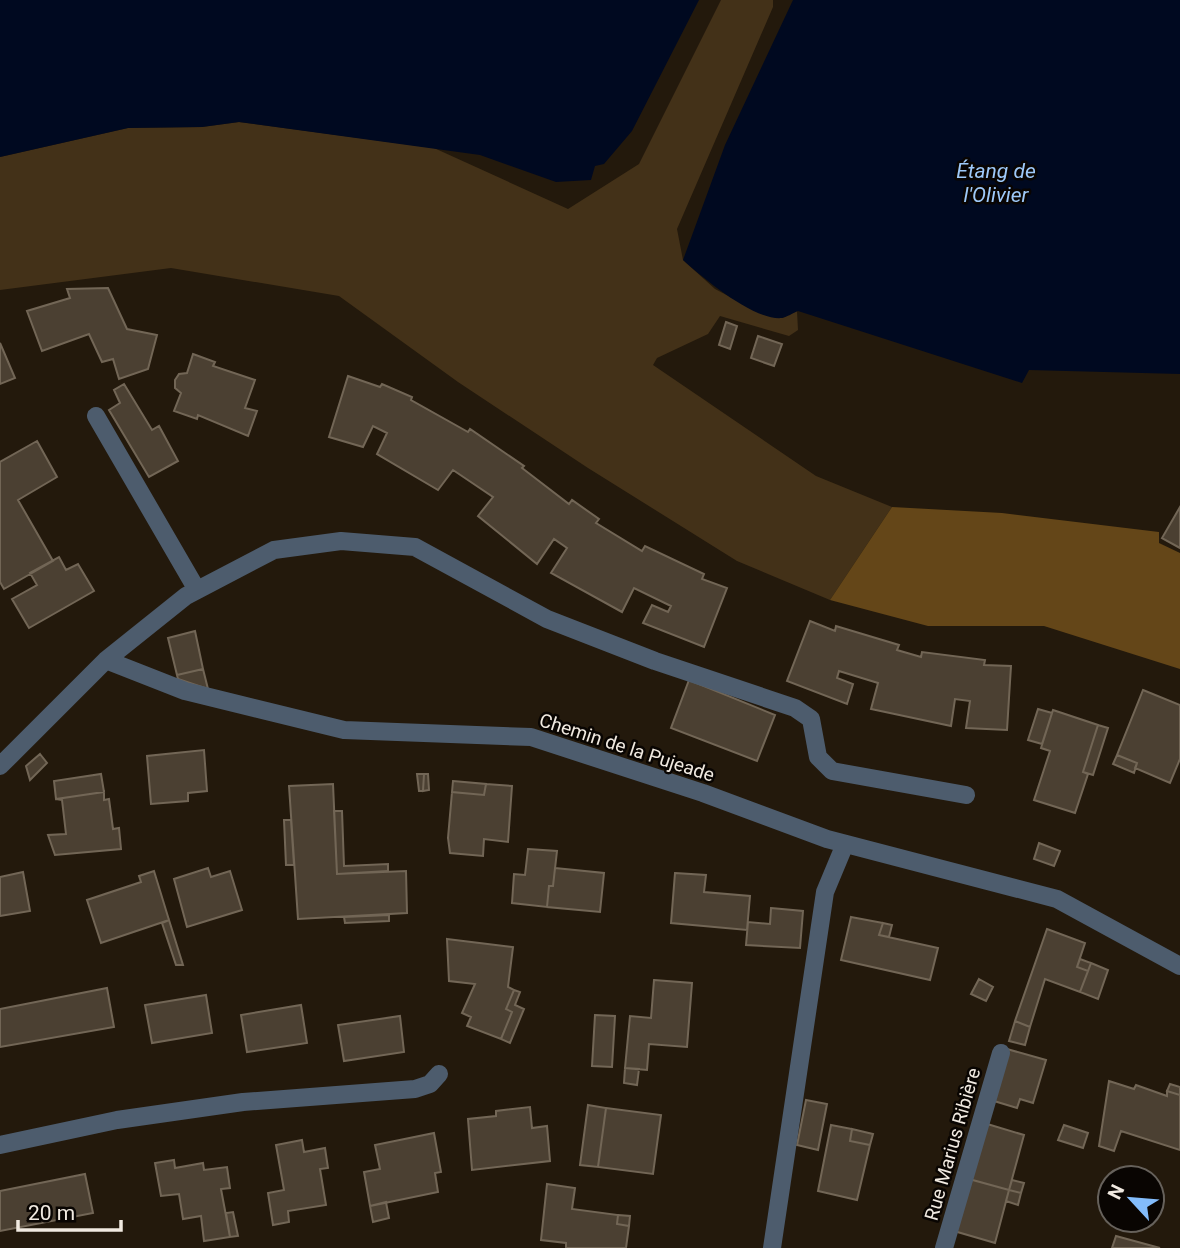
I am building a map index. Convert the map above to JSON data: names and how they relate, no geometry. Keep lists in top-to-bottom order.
{
  "streets": {
    "street": ["Chemin de la Pujeade", "Rue Marius Ribière"]
  },
  "water": ["Étang de l'Olivier"],
  "scale_bar": "20 m",
  "north": "top left"
}
